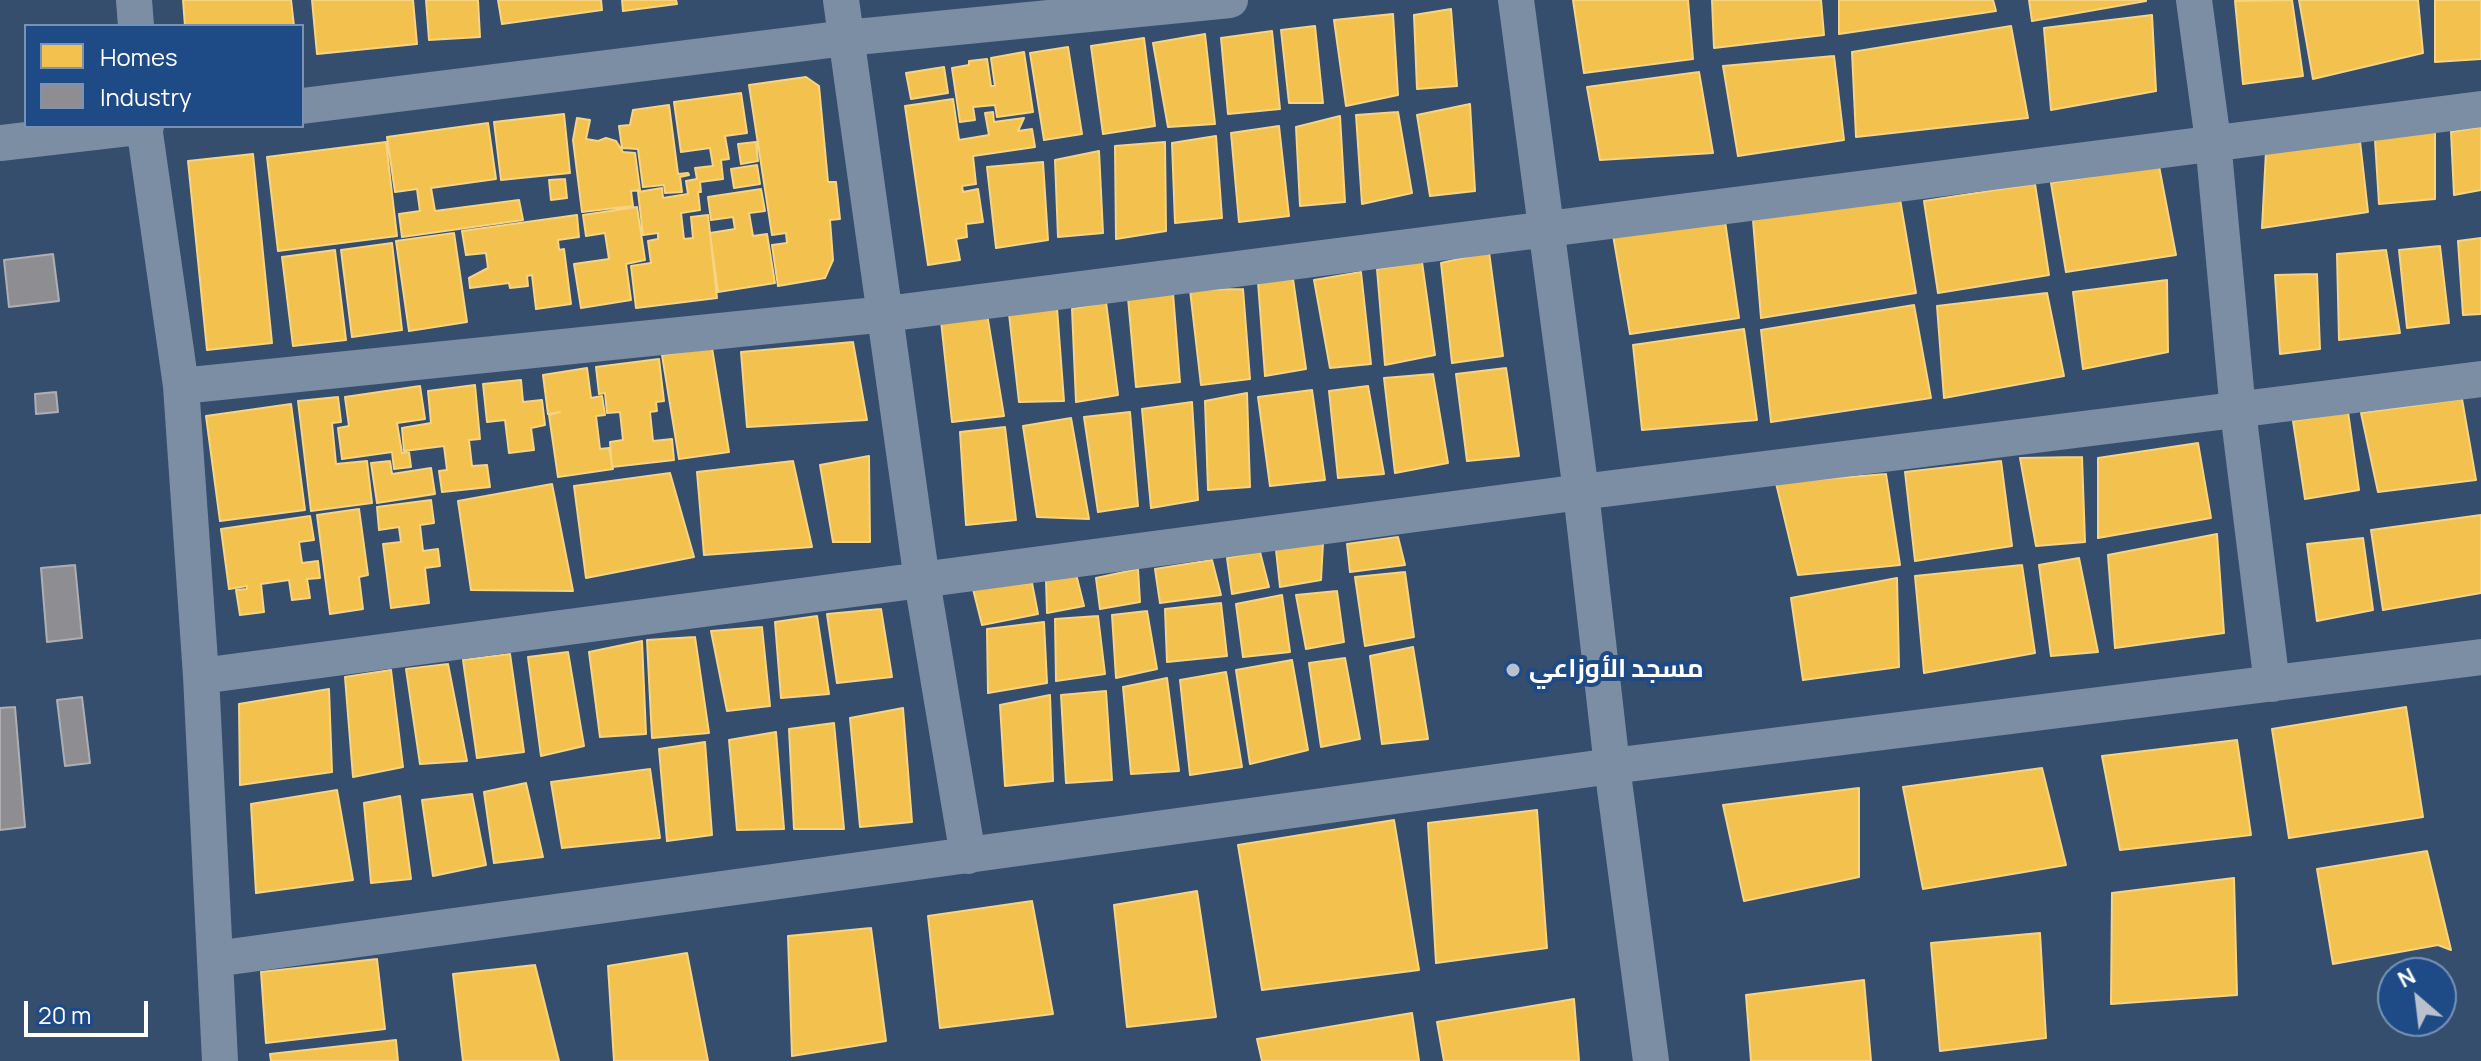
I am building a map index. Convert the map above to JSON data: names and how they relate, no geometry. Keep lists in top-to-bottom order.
{
  "places": ["مسجد الأوزاعي"],
  "legend": ["Homes", "Industry"],
  "scale_bar": "20 m",
  "north": "top left"
}
